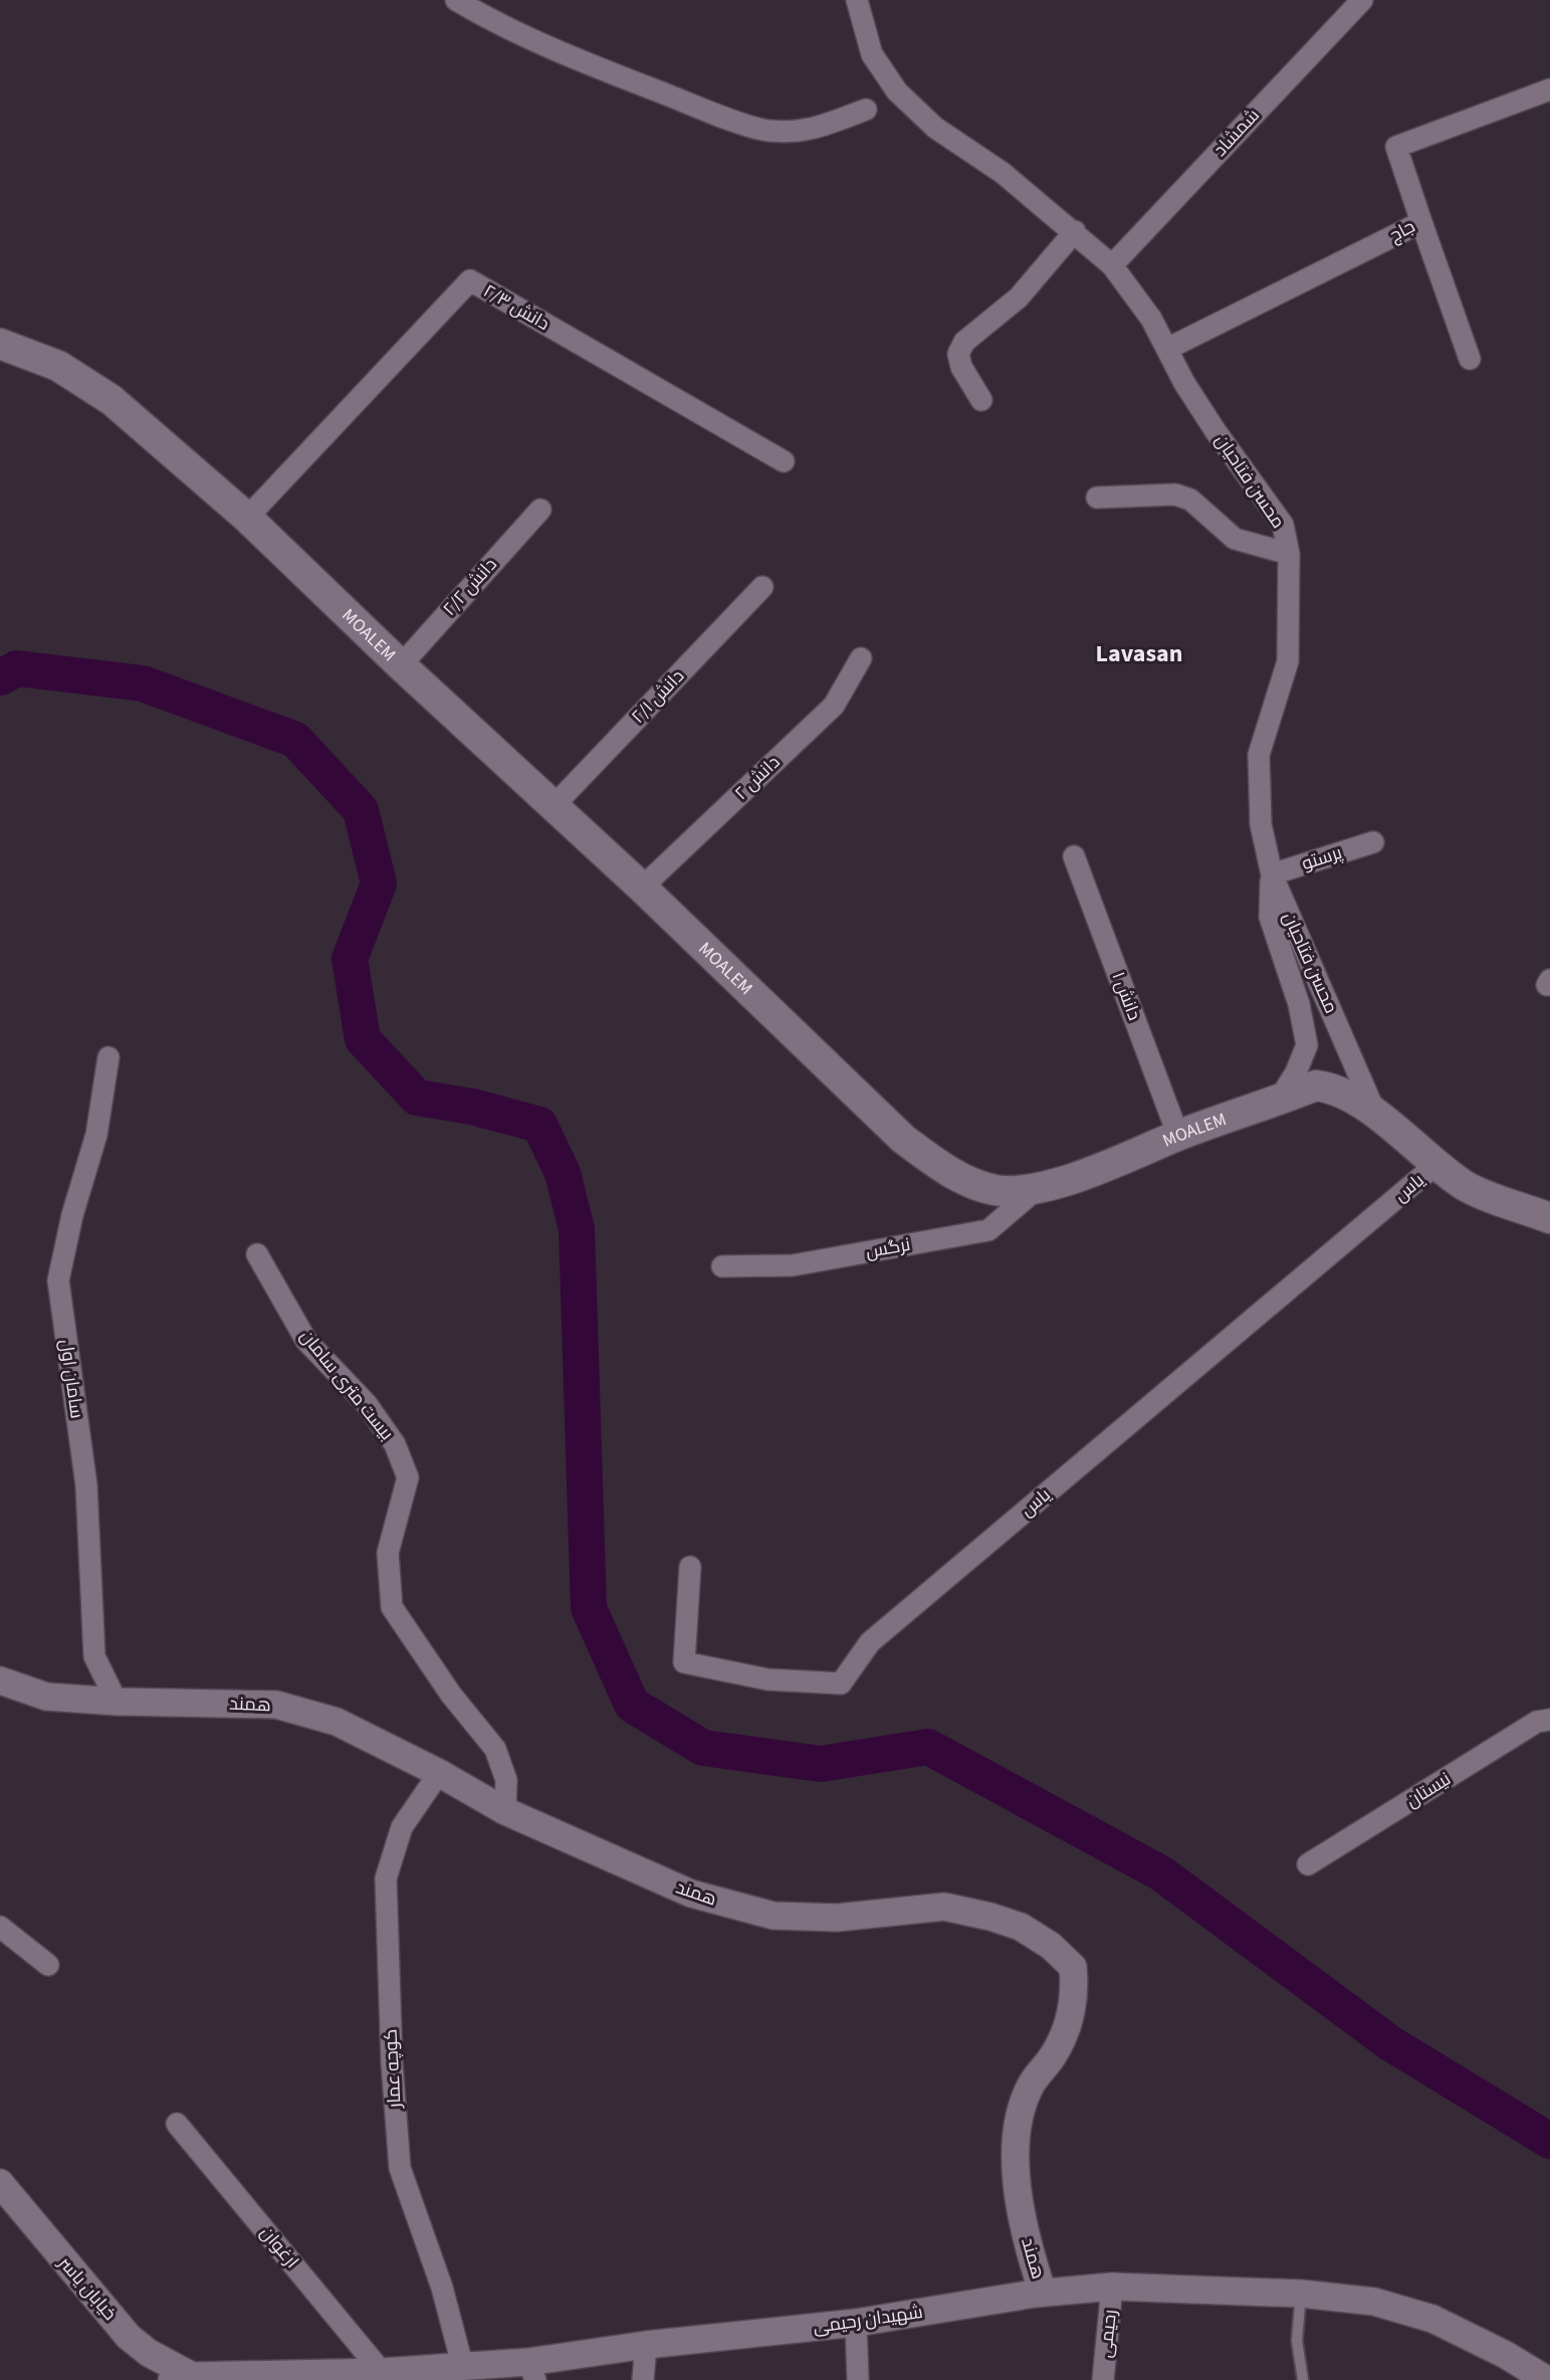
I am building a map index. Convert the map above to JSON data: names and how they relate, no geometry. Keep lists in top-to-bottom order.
{
  "streets": {
    "main road": ["MOALEM"],
    "street": [
      "شمشاد",
      "جاج",
      "دانش ۲/۳",
      "محسن فتاحیان",
      "دانش ۲/۲",
      "دانش ۲/۱",
      "دانش ۲",
      "پرستو",
      "دانش ۱",
      "یاس",
      "نرگس",
      "سامان اول",
      "بیست متری سامان",
      "همند",
      "نیستان",
      "کوچه عمار",
      "ارغوان",
      "خیابان یاسر",
      "شهیدان رحیمی",
      "رحیمی"
    ]
  },
  "crossings": [
    ["شمشاد", "محسن فتاحیان"],
    ["جاج", "محسن فتاحیان"],
    ["دانش ۲/۳", "MOALEM"],
    ["محسن فتاحیان", "MOALEM"],
    ["محسن فتاحیان", "پرستو"],
    ["دانش ۲/۲", "MOALEM"],
    ["MOALEM", "دانش ۲/۱"],
    ["MOALEM", "دانش ۲"],
    ["MOALEM", "دانش ۱"],
    ["MOALEM", "یاس"],
    ["MOALEM", "نرگس"],
    ["سامان اول", "همند"],
    ["بیست متری سامان", "همند"],
    ["همند", "کوچه عمار"],
    ["همند", "شهیدان رحیمی"],
    ["کوچه عمار", "شهیدان رحیمی"],
    ["ارغوان", "شهیدان رحیمی"],
    ["خیابان یاسر", "شهیدان رحیمی"],
    ["شهیدان رحیمی", "رحیمی"]
  ],
  "districts": ["Lavasan"]
}
